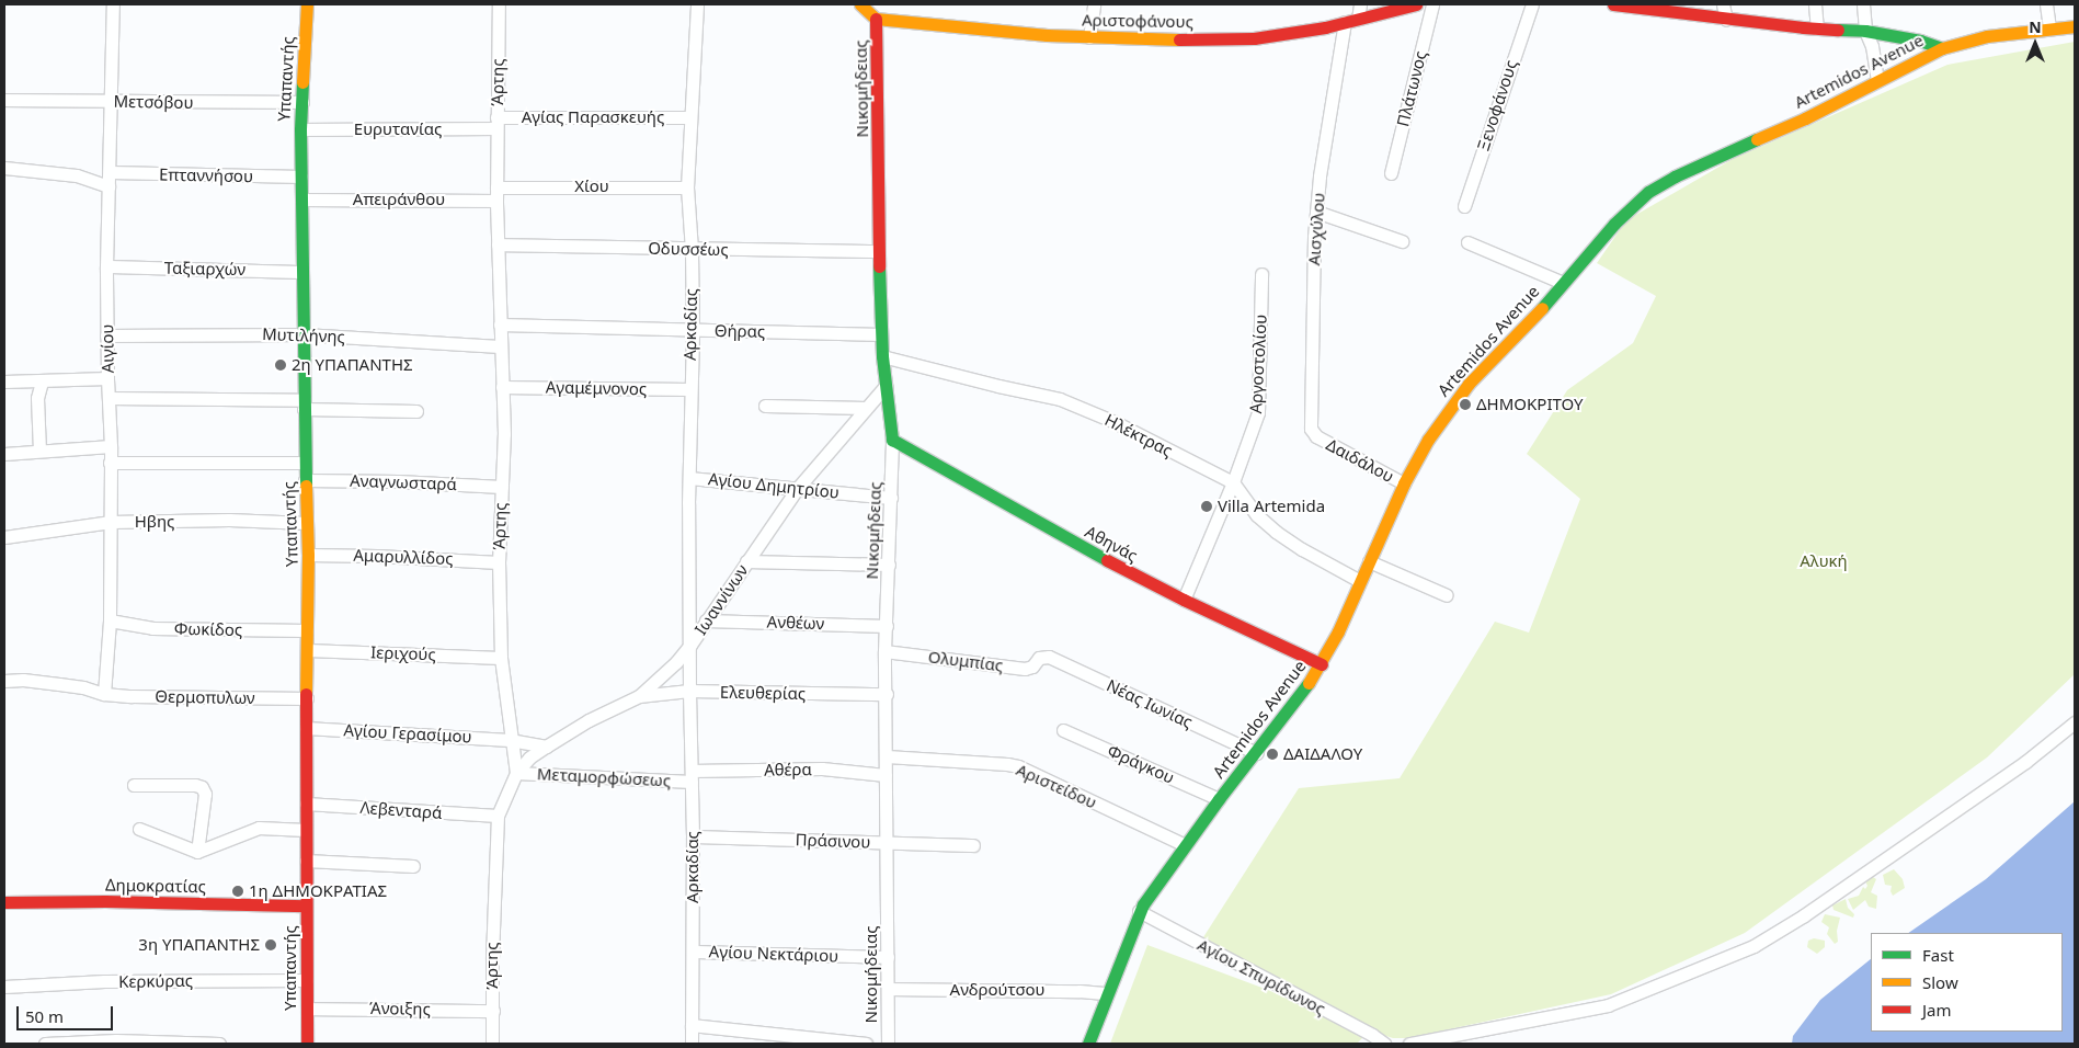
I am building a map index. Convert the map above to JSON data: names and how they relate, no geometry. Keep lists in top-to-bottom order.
{
  "streets": {
    "street": [
      "Αριστοφάνους",
      "Artemidos Avenue",
      "Υπαπαντής",
      "Άρτης",
      "Νικομήδειας",
      "Πλάτωνος",
      "Μετσόβου",
      "Ξενοφάνους",
      "Αγίας Παρασκευής",
      "Ευρυτανίας",
      "Επταννήσου",
      "Χίου",
      "Απειράνθου",
      "Αισχύλου",
      "Οδυσσέως",
      "Ταξιαρχών",
      "Αρκαδίας",
      "Θήρας",
      "Μυτιλήνης",
      "Αιγίου",
      "Αργοστολίου",
      "Αγαμέμνονος",
      "Ηλέκτρας",
      "Δαιδάλου",
      "Αναγνωσταρά",
      "Αγίου Δημητρίου",
      "Ηβης",
      "Αθηνάς",
      "Αμαρυλλίδος",
      "Ιωαννίνων",
      "Ανθέων",
      "Φωκίδος",
      "Ιεριχούς",
      "Ολυμπίας",
      "Ελευθερίας",
      "Θερμοπυλων",
      "Νέας Ιωνίας",
      "Αγίου Γερασίμου",
      "Φράγκου",
      "Αθέρα",
      "Μεταμορφώσεως",
      "Αριστείδου",
      "Λεβενταρά",
      "Πράσινου",
      "Δημοκρατίας",
      "Αγίου Νεκτάριου",
      "Αγίου Σπυρίδωνος",
      "Κερκύρας",
      "Ανδρούτσου",
      "Άνοιξης"
    ]
  },
  "crossings": [
    ["Αριστοφάνους", "Νικομήδειας"],
    ["Αριστοφάνους", "Αισχύλου"],
    ["Artemidos Avenue", "Ηλέκτρας"],
    ["Artemidos Avenue", "Δαιδάλου"],
    ["Artemidos Avenue", "Αθηνάς"],
    ["Artemidos Avenue", "Νέας Ιωνίας"],
    ["Artemidos Avenue", "Φράγκου"],
    ["Artemidos Avenue", "Αριστείδου"],
    ["Artemidos Avenue", "Αγίου Σπυρίδωνος"],
    ["Artemidos Avenue", "Ανδρούτσου"],
    ["Υπαπαντής", "Μετσόβου"],
    ["Υπαπαντής", "Ευρυτανίας"],
    ["Υπαπαντής", "Επταννήσου"],
    ["Υπαπαντής", "Απειράνθου"],
    ["Υπαπαντής", "Ταξιαρχών"],
    ["Υπαπαντής", "Μυτιλήνης"],
    ["Υπαπαντής", "Αναγνωσταρά"],
    ["Υπαπαντής", "Ηβης"],
    ["Υπαπαντής", "Αμαρυλλίδος"],
    ["Υπαπαντής", "Φωκίδος"],
    ["Υπαπαντής", "Ιεριχούς"],
    ["Υπαπαντής", "Θερμοπυλων"],
    ["Υπαπαντής", "Αγίου Γερασίμου"],
    ["Υπαπαντής", "Λεβενταρά"],
    ["Υπαπαντής", "Δημοκρατίας"],
    ["Υπαπαντής", "Κερκύρας"],
    ["Υπαπαντής", "Άνοιξης"],
    ["Άρτης", "Αγίας Παρασκευής"],
    ["Άρτης", "Ευρυτανίας"],
    ["Άρτης", "Χίου"],
    ["Άρτης", "Απειράνθου"],
    ["Άρτης", "Οδυσσέως"],
    ["Άρτης", "Θήρας"],
    ["Άρτης", "Μυτιλήνης"],
    ["Άρτης", "Αγαμέμνονος"],
    ["Άρτης", "Αναγνωσταρά"],
    ["Άρτης", "Αμαρυλλίδος"],
    ["Άρτης", "Ιωαννίνων"],
    ["Άρτης", "Ιεριχούς"],
    ["Άρτης", "Αγίου Γερασίμου"],
    ["Άρτης", "Μεταμορφώσεως"],
    ["Άρτης", "Λεβενταρά"],
    ["Άρτης", "Άνοιξης"],
    ["Νικομήδειας", "Οδυσσέως"],
    ["Νικομήδειας", "Θήρας"],
    ["Νικομήδειας", "Ηλέκτρας"],
    ["Νικομήδειας", "Αγίου Δημητρίου"],
    ["Νικομήδειας", "Αθηνάς"],
    ["Νικομήδειας", "Ιωαννίνων"],
    ["Νικομήδειας", "Ανθέων"],
    ["Νικομήδειας", "Ολυμπίας"],
    ["Νικομήδειας", "Ελευθερίας"],
    ["Νικομήδειας", "Αθέρα"],
    ["Νικομήδειας", "Αριστείδου"],
    ["Νικομήδειας", "Πράσινου"],
    ["Νικομήδειας", "Αγίου Νεκτάριου"],
    ["Νικομήδειας", "Ανδρούτσου"],
    ["Μετσόβου", "Αιγίου"],
    ["Αγίας Παρασκευής", "Ευρυτανίας"],
    ["Αγίας Παρασκευής", "Αρκαδίας"],
    ["Επταννήσου", "Αιγίου"],
    ["Χίου", "Αρκαδίας"],
    ["Αισχύλου", "Δαιδάλου"],
    ["Οδυσσέως", "Αρκαδίας"],
    ["Ταξιαρχών", "Αιγίου"],
    ["Αρκαδίας", "Θήρας"],
    ["Αρκαδίας", "Αγαμέμνονος"],
    ["Αρκαδίας", "Αγίου Δημητρίου"],
    ["Αρκαδίας", "Ιωαννίνων"],
    ["Αρκαδίας", "Ελευθερίας"],
    ["Αρκαδίας", "Αθέρα"],
    ["Αρκαδίας", "Μεταμορφώσεως"],
    ["Αρκαδίας", "Πράσινου"],
    ["Αρκαδίας", "Αγίου Νεκτάριου"],
    ["Μυτιλήνης", "Αιγίου"],
    ["Αιγίου", "Ηβης"],
    ["Αιγίου", "Φωκίδος"],
    ["Αιγίου", "Θερμοπυλων"],
    ["Αργοστολίου", "Ηλέκτρας"],
    ["Αργοστολίου", "Αθηνάς"],
    ["Αγίου Δημητρίου", "Ιωαννίνων"],
    ["Ιωαννίνων", "Ανθέων"],
    ["Ιωαννίνων", "Ελευθερίας"],
    ["Ιωαννίνων", "Μεταμορφώσεως"],
    ["Ολυμπίας", "Νέας Ιωνίας"],
    ["Αθέρα", "Μεταμορφώσεως"]
  ],
  "parks": ["Αλυκή"],
  "places": [
    "2η ΥΠΑΠΑΝΤΗΣ",
    "ΔΗΜΟΚΡΙΤΟΥ",
    "Villa Artemida",
    "ΔΑΙΔΑΛΟΥ",
    "1η ΔΗΜΟΚΡΑΤΙΑΣ",
    "3η ΥΠΑΠΑΝΤΗΣ"
  ],
  "legend": ["Fast", "Slow", "Jam"],
  "scale_bar": "50 m",
  "north": "top"
}
